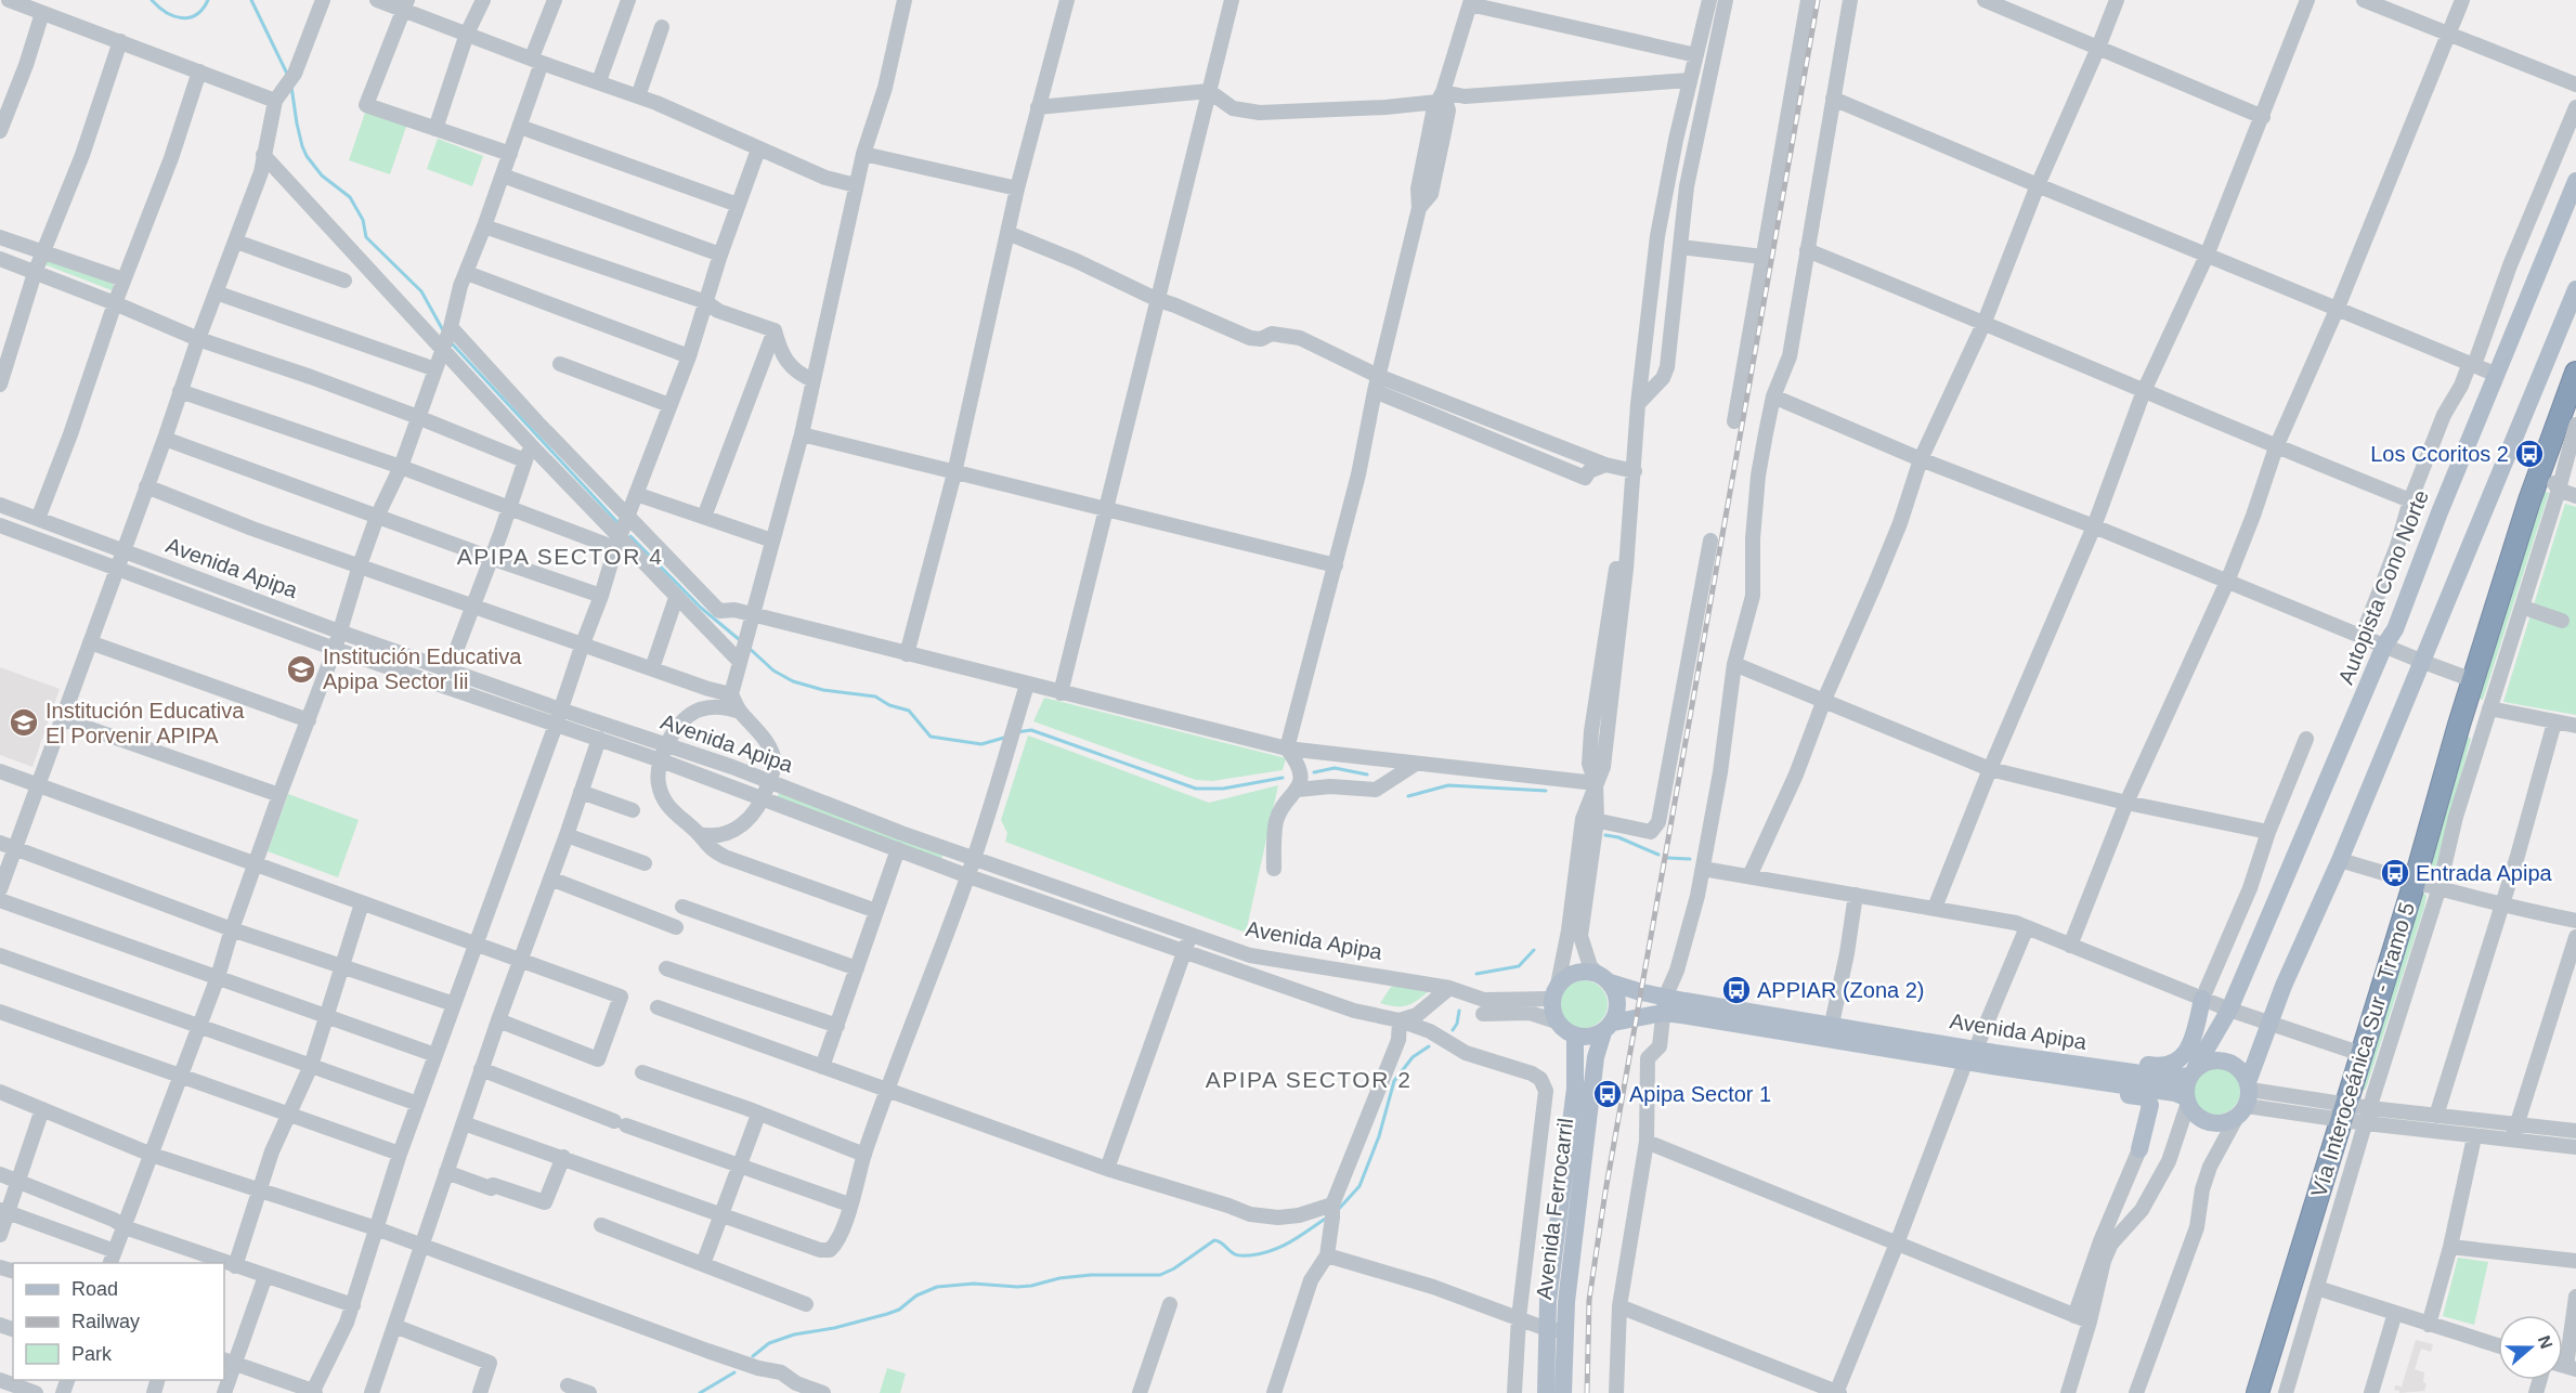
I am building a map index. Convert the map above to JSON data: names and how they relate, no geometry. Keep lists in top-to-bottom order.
{
  "streets": {
    "highway": ["Vía Interoceánica Sur - Tramo 5"],
    "main road": ["Avenida Apipa", "Autopista Cono Norte", "Avenida Ferrocarril"]
  },
  "crossings": [
    ["Avenida Apipa", "Autopista Cono Norte"],
    ["Avenida Apipa", "Avenida Ferrocarril"]
  ],
  "districts": ["APIPA SECTOR 4", "APIPA SECTOR 2"],
  "places": {
    "bus stop": [
      "Los Ccoritos 2",
      "Entrada Apipa",
      "APPIAR (Zona 2)",
      "Apipa Sector 1"
    ],
    "school or university": ["Institución Educativa Apipa Sector Iii", "Institución Educativa El Porvenir APIPA"]
  },
  "legend": ["Road", "Railway", "Park"],
  "north": "right"
}
